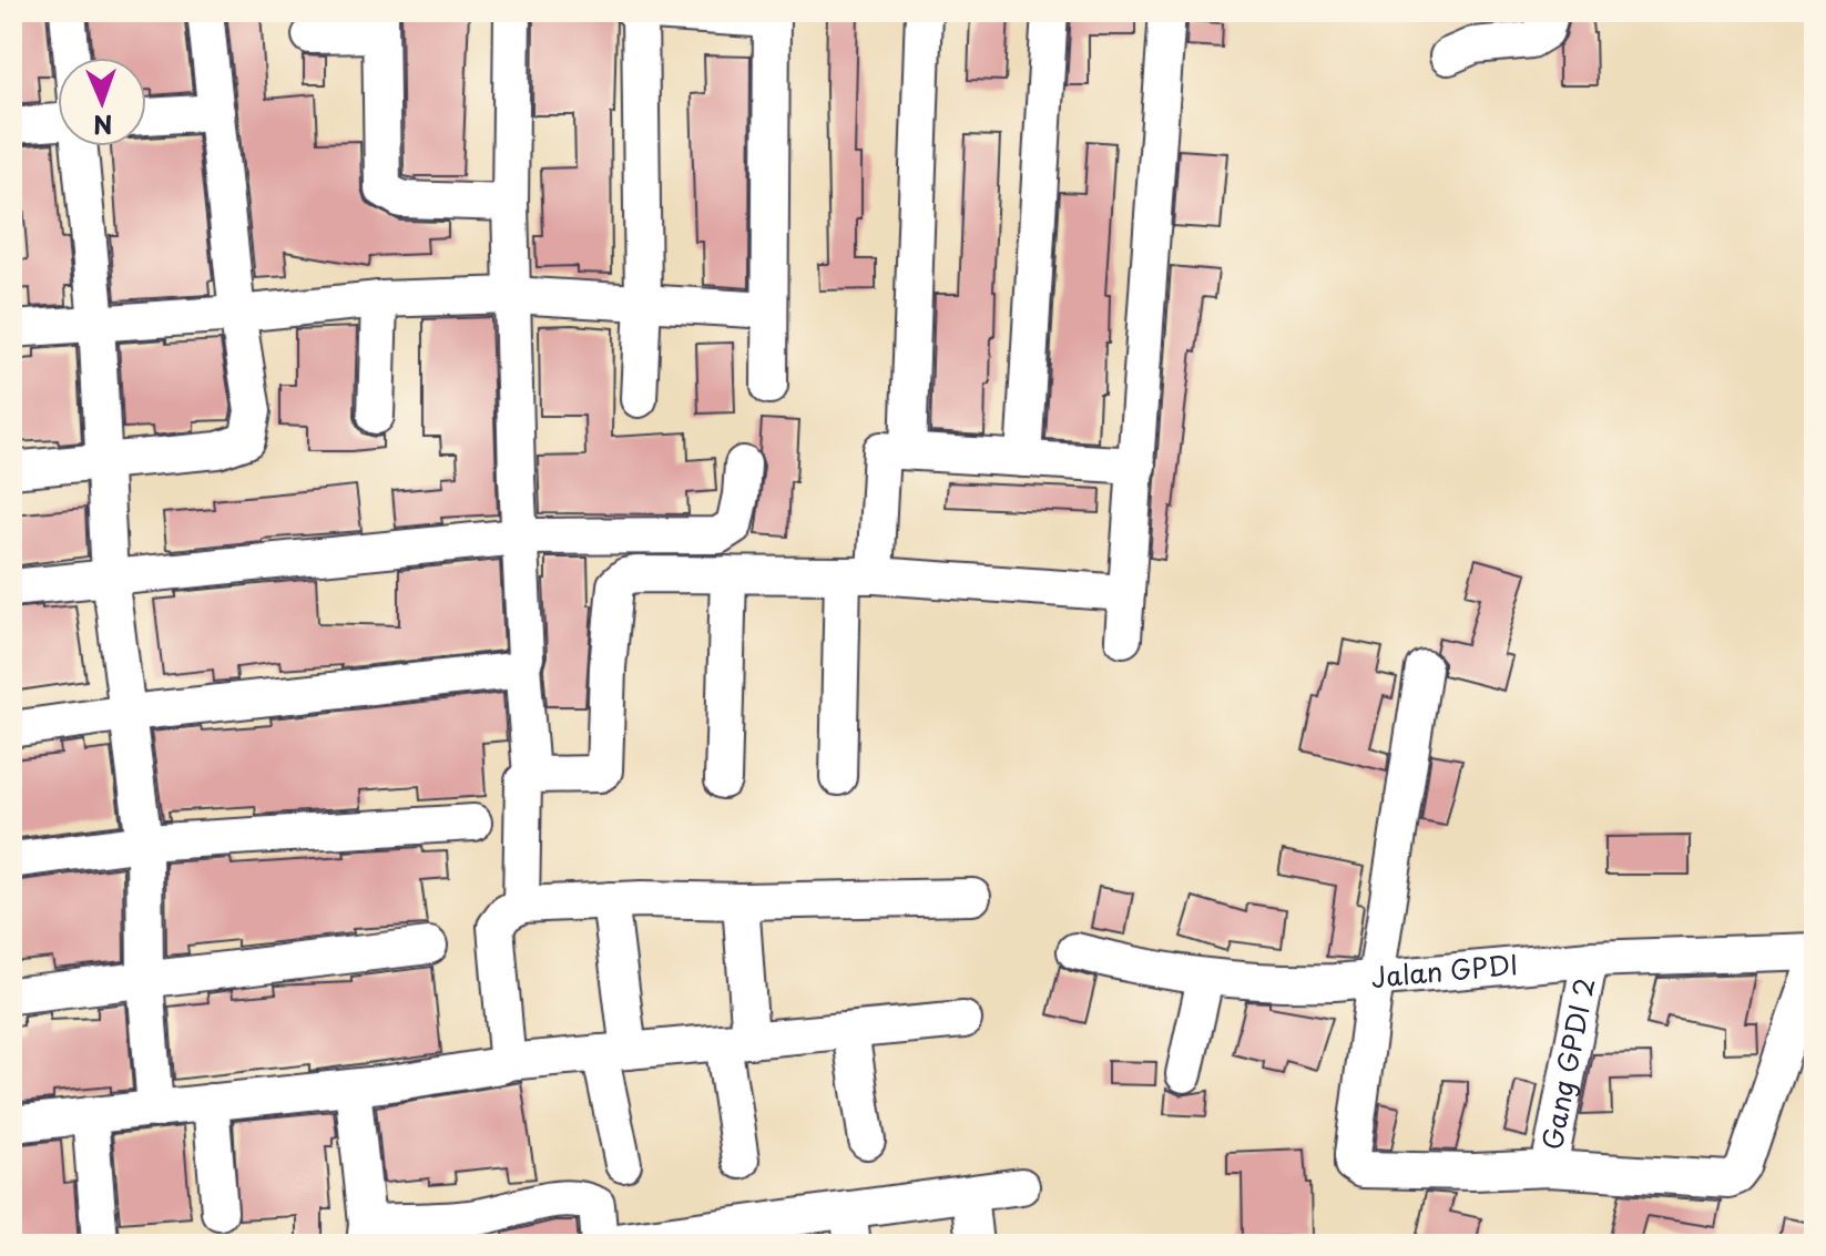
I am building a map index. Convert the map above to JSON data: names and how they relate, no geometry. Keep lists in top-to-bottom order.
{
  "streets": {
    "street": ["Jalan GPDI", "Gang GPDI 2"]
  },
  "crossings": [
    ["Jalan GPDI", "Gang GPDI 2"]
  ],
  "north": "bottom"
}
